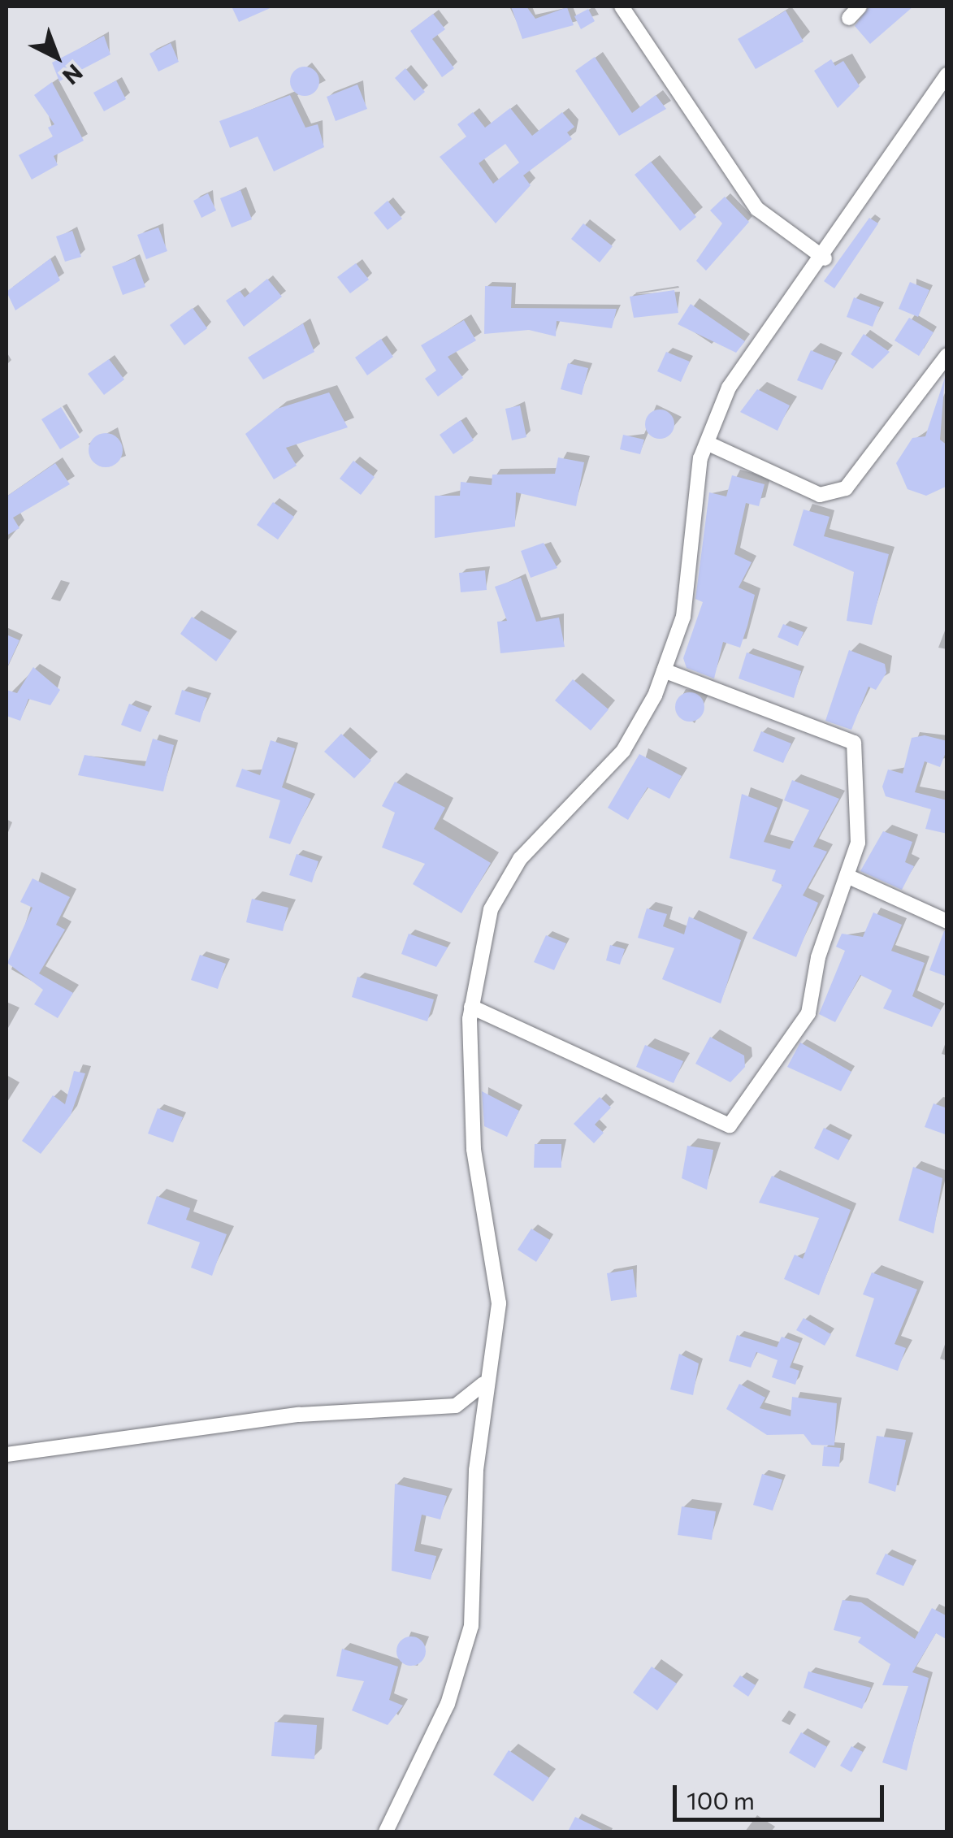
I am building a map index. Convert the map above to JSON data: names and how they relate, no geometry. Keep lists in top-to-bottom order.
{
  "scale_bar": "100 m",
  "north": "bottom right"
}
